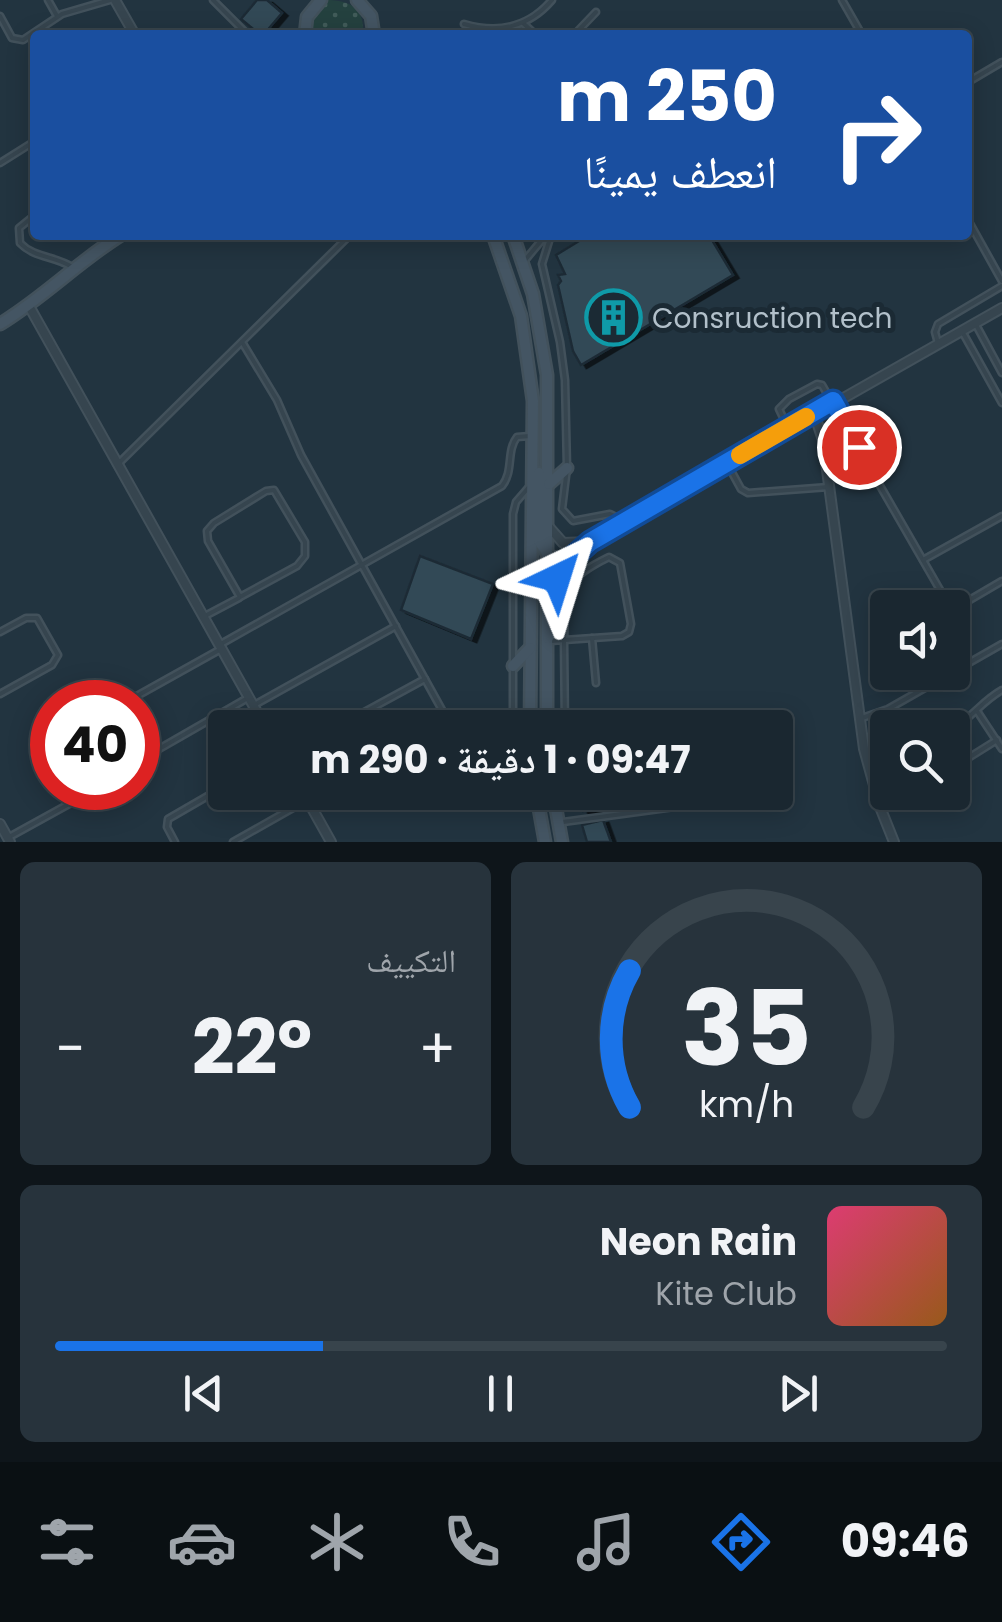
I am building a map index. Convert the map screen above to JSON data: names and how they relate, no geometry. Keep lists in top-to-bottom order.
{
  "places": {
    "building": ["Consruction tech"]
  },
  "page": {
    "turn": ["250 m", "انعطف يمينًا"],
    "limit": "40",
    "trip": "09:47 · 1 دقيقة · 290 m",
    "tile": "التكييف",
    "heat": ["−", "22°", "+"],
    "song": ["Neon Rain", "Kite Club"],
    "tabs": "09:46",
    "gauge": ["35", "km/h"]
  }
}
